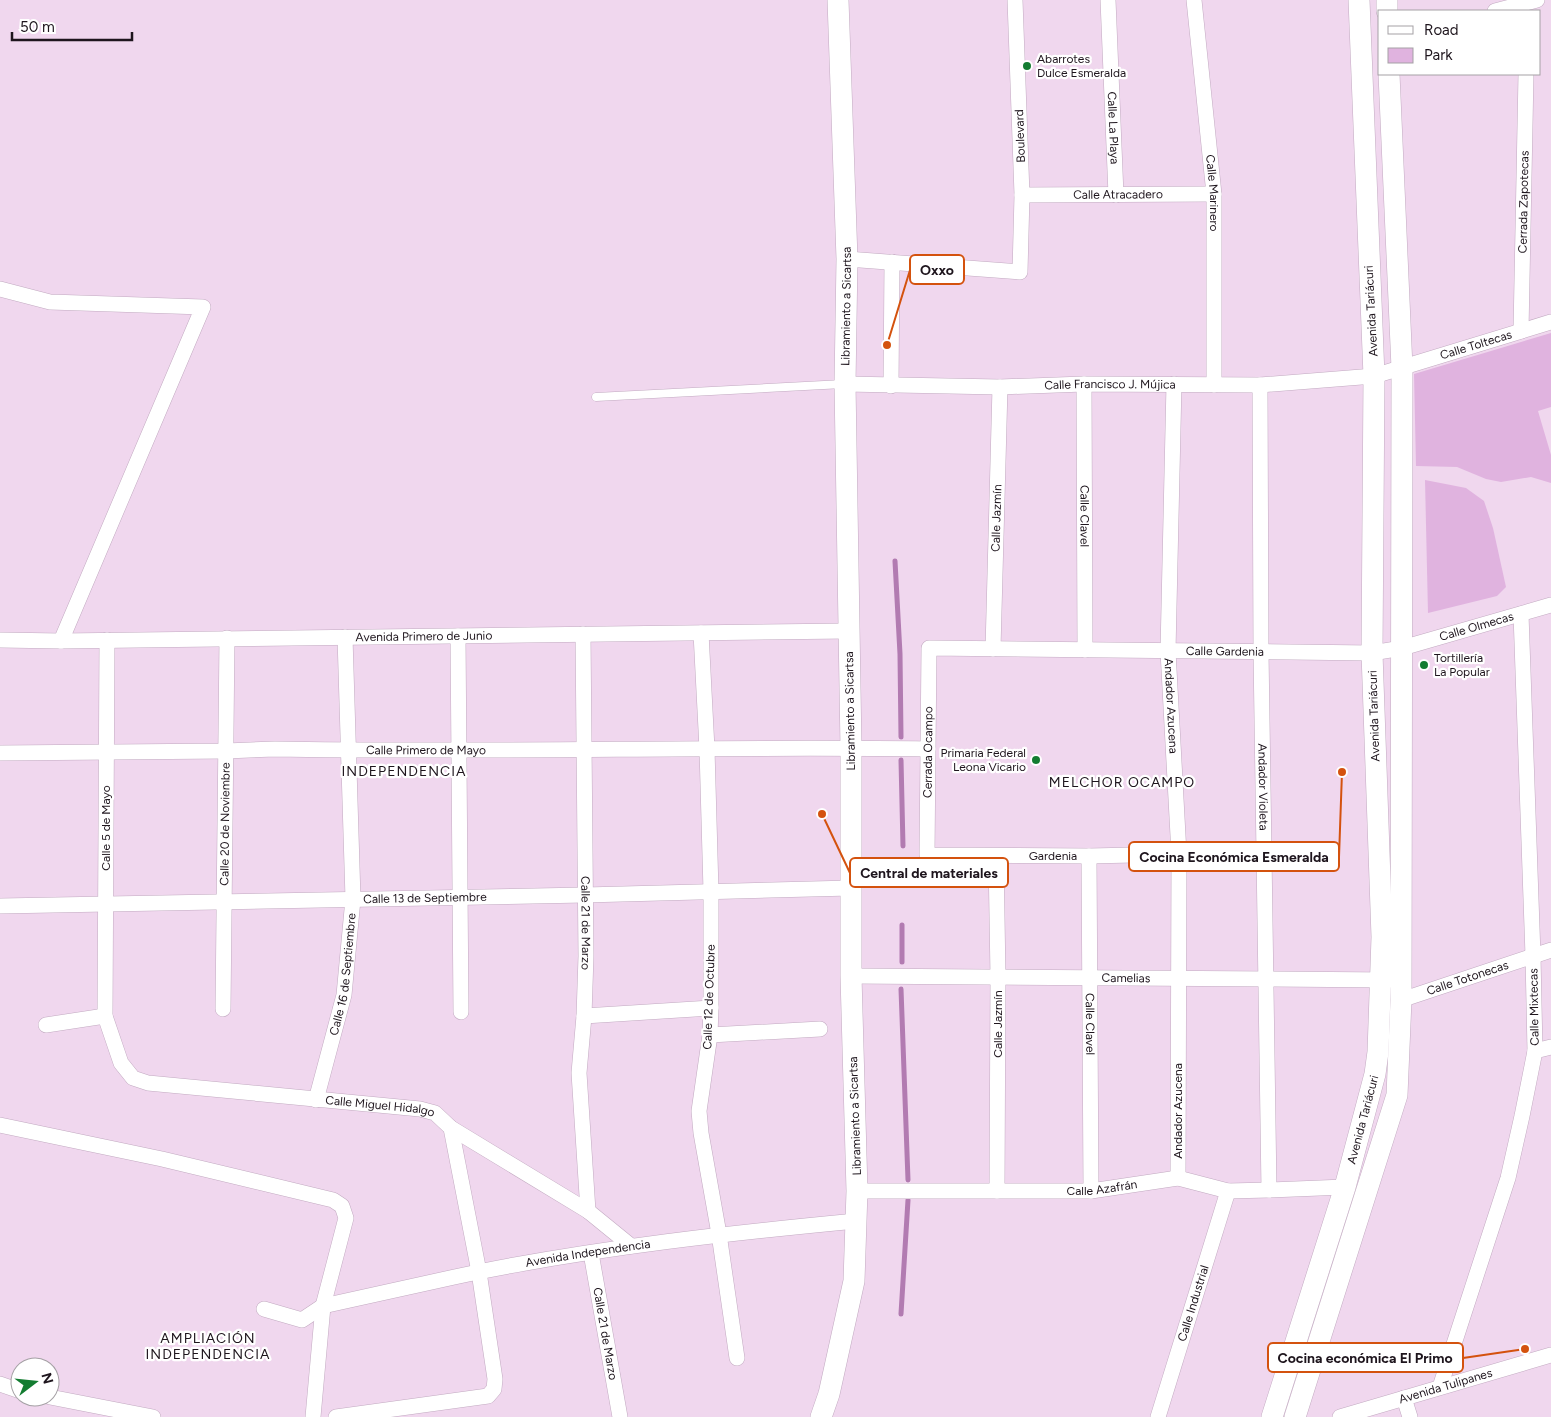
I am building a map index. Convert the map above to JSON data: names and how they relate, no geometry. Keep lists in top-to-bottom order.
{
  "streets": {
    "street": [
      "Calle La Playa",
      "Boulevard",
      "Calle Marinero",
      "Calle Atracadero",
      "Cerrada Zapotecas",
      "Libramiento a Sicartsa",
      "Avenida Tariácuri",
      "Calle Toltecas",
      "Calle Francisco J. Mújica",
      "Calle Clavel",
      "Calle Jazmín",
      "Calle Olmecas",
      "Avenida Primero de Junio",
      "Calle Gardenia",
      "Andador Azucena",
      "Calle Primero de Mayo",
      "Cerrada Ocampo",
      "Andador Violeta",
      "Calle 20 de Noviembre",
      "Calle 5 de Mayo",
      "Gardenia",
      "Calle 13 de Septiembre",
      "Calle 21 de Marzo",
      "Calle 16 de Septiembre",
      "Camelias",
      "Calle Totonecas",
      "Calle 12 de Octubre",
      "Calle Mixtecas",
      "Calle Miguel Hidalgo",
      "Calle Azafrán",
      "Avenida Independencia",
      "Calle Industrial",
      "Avenida Tulipanes"
    ]
  },
  "crossings": [
    ["Calle La Playa", "Calle Atracadero"],
    ["Boulevard", "Calle Atracadero"],
    ["Calle Marinero", "Calle Atracadero"],
    ["Calle Marinero", "Calle Francisco J. Mújica"],
    ["Cerrada Zapotecas", "Calle Toltecas"],
    ["Libramiento a Sicartsa", "Calle Francisco J. Mújica"],
    ["Libramiento a Sicartsa", "Avenida Primero de Junio"],
    ["Libramiento a Sicartsa", "Calle Primero de Mayo"],
    ["Libramiento a Sicartsa", "Calle 13 de Septiembre"],
    ["Libramiento a Sicartsa", "Camelias"],
    ["Libramiento a Sicartsa", "Calle Azafrán"],
    ["Libramiento a Sicartsa", "Avenida Independencia"],
    ["Avenida Tariácuri", "Calle Toltecas"],
    ["Avenida Tariácuri", "Calle Francisco J. Mújica"],
    ["Avenida Tariácuri", "Calle Olmecas"],
    ["Avenida Tariácuri", "Calle Gardenia"],
    ["Avenida Tariácuri", "Camelias"],
    ["Avenida Tariácuri", "Calle Totonecas"],
    ["Avenida Tariácuri", "Calle Azafrán"],
    ["Calle Toltecas", "Calle Francisco J. Mújica"],
    ["Calle Francisco J. Mújica", "Calle Clavel"],
    ["Calle Francisco J. Mújica", "Calle Jazmín"],
    ["Calle Francisco J. Mújica", "Andador Azucena"],
    ["Calle Francisco J. Mújica", "Andador Violeta"],
    ["Calle Clavel", "Calle Gardenia"],
    ["Calle Clavel", "Gardenia"],
    ["Calle Clavel", "Camelias"],
    ["Calle Clavel", "Calle Azafrán"],
    ["Calle Jazmín", "Calle Gardenia"],
    ["Calle Jazmín", "Gardenia"],
    ["Calle Jazmín", "Camelias"],
    ["Calle Jazmín", "Calle Azafrán"],
    ["Calle Olmecas", "Calle Gardenia"],
    ["Calle Olmecas", "Calle Mixtecas"],
    ["Avenida Primero de Junio", "Calle 20 de Noviembre"],
    ["Avenida Primero de Junio", "Calle 5 de Mayo"],
    ["Avenida Primero de Junio", "Calle 21 de Marzo"],
    ["Avenida Primero de Junio", "Calle 16 de Septiembre"],
    ["Avenida Primero de Junio", "Calle 12 de Octubre"],
    ["Calle Gardenia", "Andador Azucena"],
    ["Calle Gardenia", "Cerrada Ocampo"],
    ["Calle Gardenia", "Andador Violeta"],
    ["Andador Azucena", "Gardenia"],
    ["Andador Azucena", "Camelias"],
    ["Andador Azucena", "Calle Azafrán"],
    ["Calle Primero de Mayo", "Cerrada Ocampo"],
    ["Calle Primero de Mayo", "Calle 20 de Noviembre"],
    ["Calle Primero de Mayo", "Calle 5 de Mayo"],
    ["Calle Primero de Mayo", "Calle 21 de Marzo"],
    ["Calle Primero de Mayo", "Calle 16 de Septiembre"],
    ["Calle Primero de Mayo", "Calle 12 de Octubre"],
    ["Cerrada Ocampo", "Gardenia"],
    ["Andador Violeta", "Camelias"],
    ["Andador Violeta", "Calle Azafrán"],
    ["Calle 20 de Noviembre", "Calle 13 de Septiembre"],
    ["Calle 5 de Mayo", "Calle 13 de Septiembre"],
    ["Calle 5 de Mayo", "Calle Miguel Hidalgo"],
    ["Calle 13 de Septiembre", "Calle 21 de Marzo"],
    ["Calle 13 de Septiembre", "Calle 16 de Septiembre"],
    ["Calle 13 de Septiembre", "Calle 12 de Octubre"],
    ["Calle 21 de Marzo", "Calle Miguel Hidalgo"],
    ["Calle 21 de Marzo", "Avenida Independencia"],
    ["Calle 16 de Septiembre", "Calle Miguel Hidalgo"],
    ["Camelias", "Calle Totonecas"],
    ["Calle Totonecas", "Calle Mixtecas"],
    ["Calle 12 de Octubre", "Avenida Independencia"],
    ["Calle Mixtecas", "Avenida Tulipanes"],
    ["Calle Miguel Hidalgo", "Avenida Independencia"],
    ["Calle Azafrán", "Calle Industrial"]
  ],
  "districts": ["INDEPENDENCIA", "MELCHOR OCAMPO", "AMPLIACIÓN INDEPENDENCIA"],
  "places": [
    "Abarrotes Dulce Esmeralda",
    "Oxxo",
    "Tortillería La Popular",
    "Primaria Federal Leona Vicario",
    "Cocina Económica Esmeralda",
    "Central de materiales",
    "Cocina económica El Primo"
  ],
  "legend": ["Road", "Park"],
  "scale_bar": "50 m",
  "north": "right"
}
